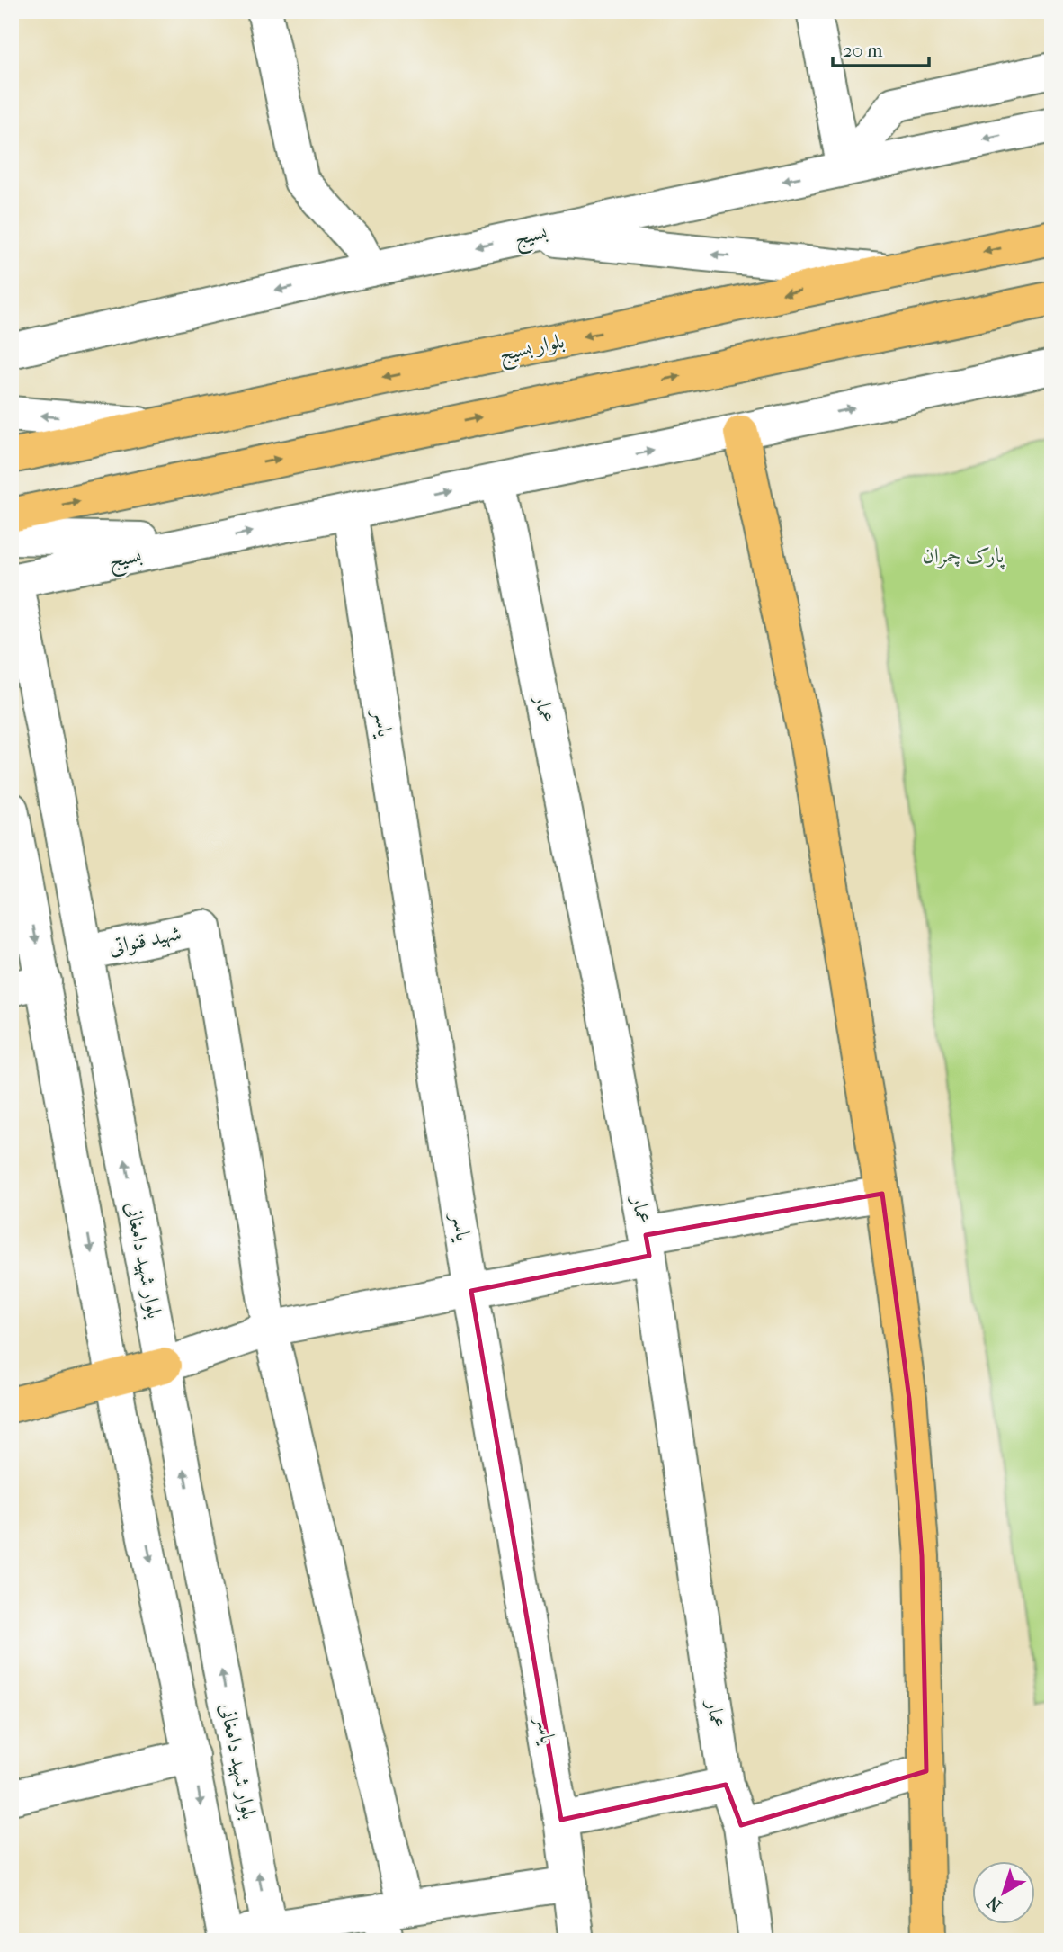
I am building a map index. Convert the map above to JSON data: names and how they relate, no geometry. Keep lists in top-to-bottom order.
{
  "streets": {
    "main road": ["بلوار بسیج"],
    "street": [
      "بسیج",
      "عمار",
      "یاسر",
      "شهید قنواتی",
      "بلوار شهید دامغانی"
    ]
  },
  "crossings": [
    ["بسیج", "عمار"],
    ["بسیج", "یاسر"],
    ["بسیج", "بلوار شهید دامغانی"],
    ["شهید قنواتی", "بلوار شهید دامغانی"]
  ],
  "parks": ["پارک چمران"],
  "scale_bar": "20 m",
  "north": "bottom left"
}
